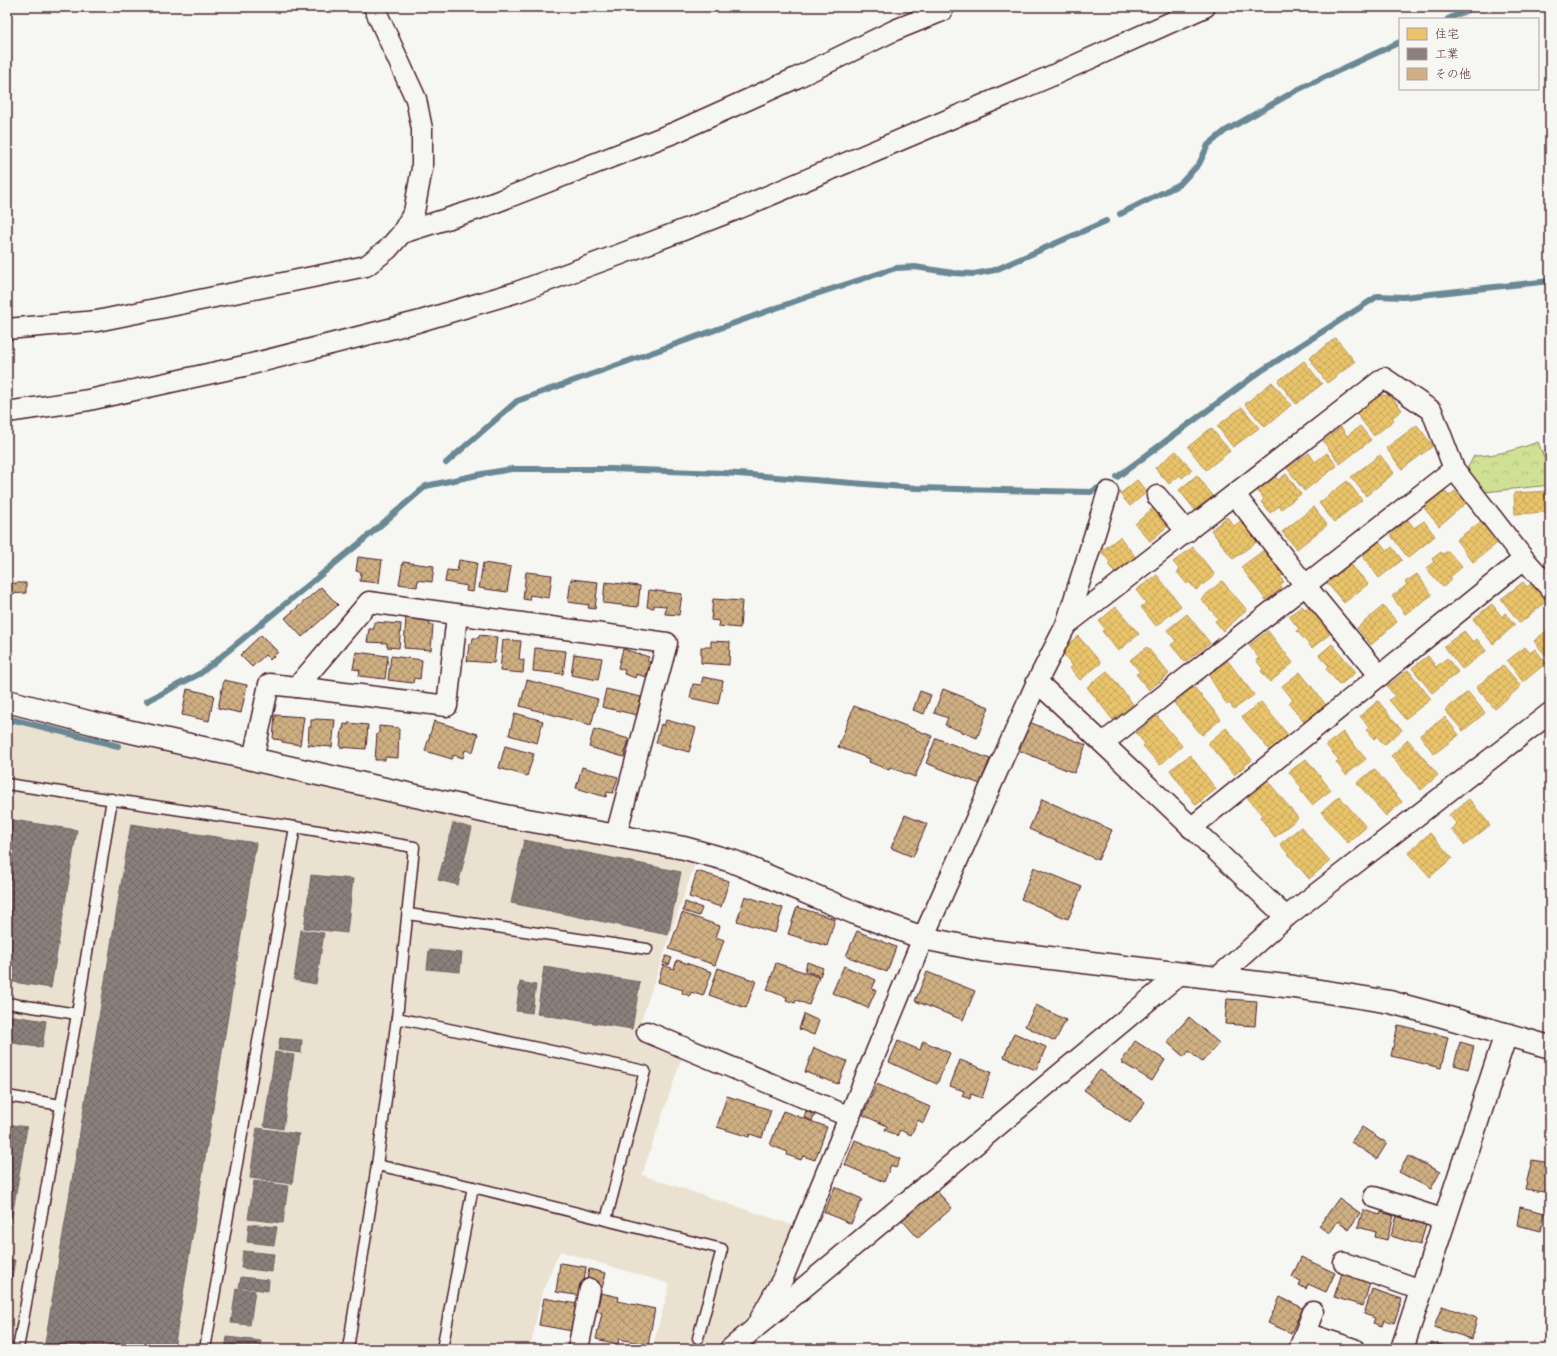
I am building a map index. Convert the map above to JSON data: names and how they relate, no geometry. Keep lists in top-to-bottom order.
{
  "legend": ["住宅", "工業", "その他"]
}
